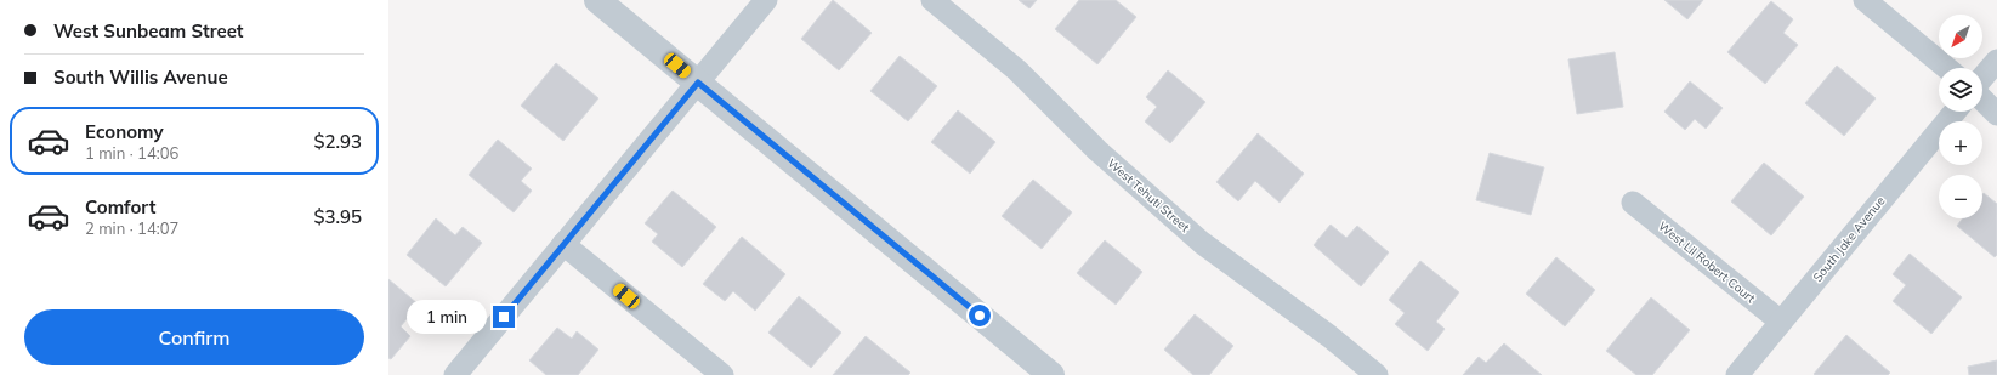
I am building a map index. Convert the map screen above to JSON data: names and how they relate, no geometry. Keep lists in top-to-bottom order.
{
  "streets": {
    "street": ["West Tehuti Street", "South Jake Avenue", "West Lil Robert Court"]
  },
  "crossings": [
    ["South Jake Avenue", "West Lil Robert Court"]
  ],
  "north": "bottom left",
  "page": {
    "banner": ["West Sunbeam Street", "South Willis Avenue"],
    "map_buttons": ["+", "−"],
    "list": [
      {
        "name": "Economy",
        "note": "1 min · 14:06",
        "value": "$2.93"
      },
      {
        "name": "Comfort",
        "note": "2 min · 14:07",
        "value": "$3.95"
      }
    ],
    "buttons": "Confirm",
    "bubble": "1 min"
  }
}
